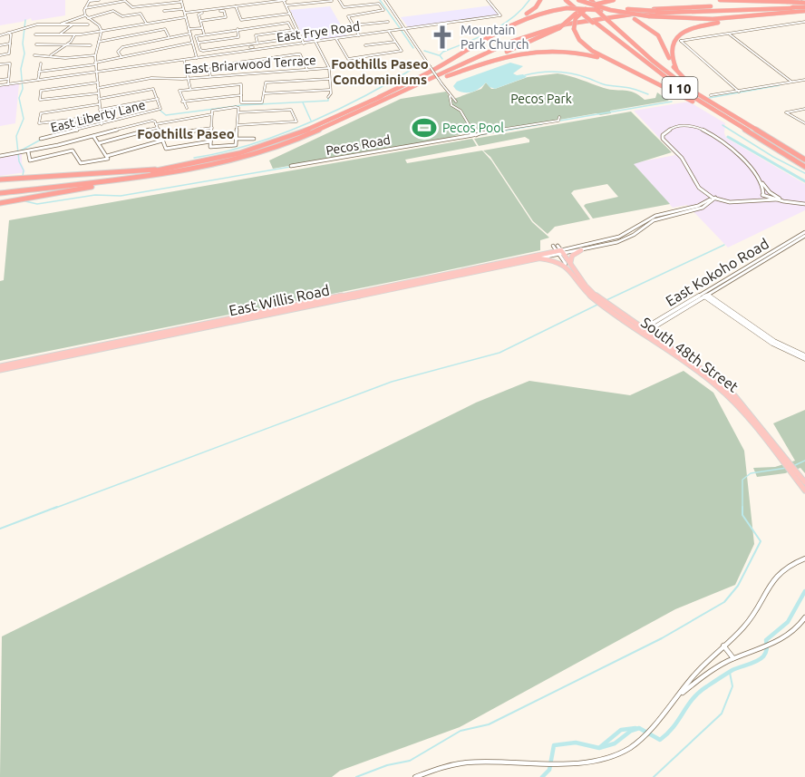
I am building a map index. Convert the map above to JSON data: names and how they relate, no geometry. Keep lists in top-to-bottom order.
{
  "streets": {
    "highway": ["I 10"],
    "main road": ["East Willis Road", "South 48th Street"],
    "street": [
      "East Frye Road",
      "East Briarwood Terrace",
      "East Liberty Lane",
      "Pecos Road",
      "East Kokoho Road"
    ]
  },
  "crossings": [
    ["East Kokoho Road", "South 48th Street"],
    ["East Willis Road", "South 48th Street"]
  ],
  "districts": ["Foothills Paseo Condominiums", "Foothills Paseo"],
  "parks": ["Pecos Park"],
  "places": {
    "church": ["Mountain Park Church"],
    "sports": ["Pecos Pool"]
  }
}
